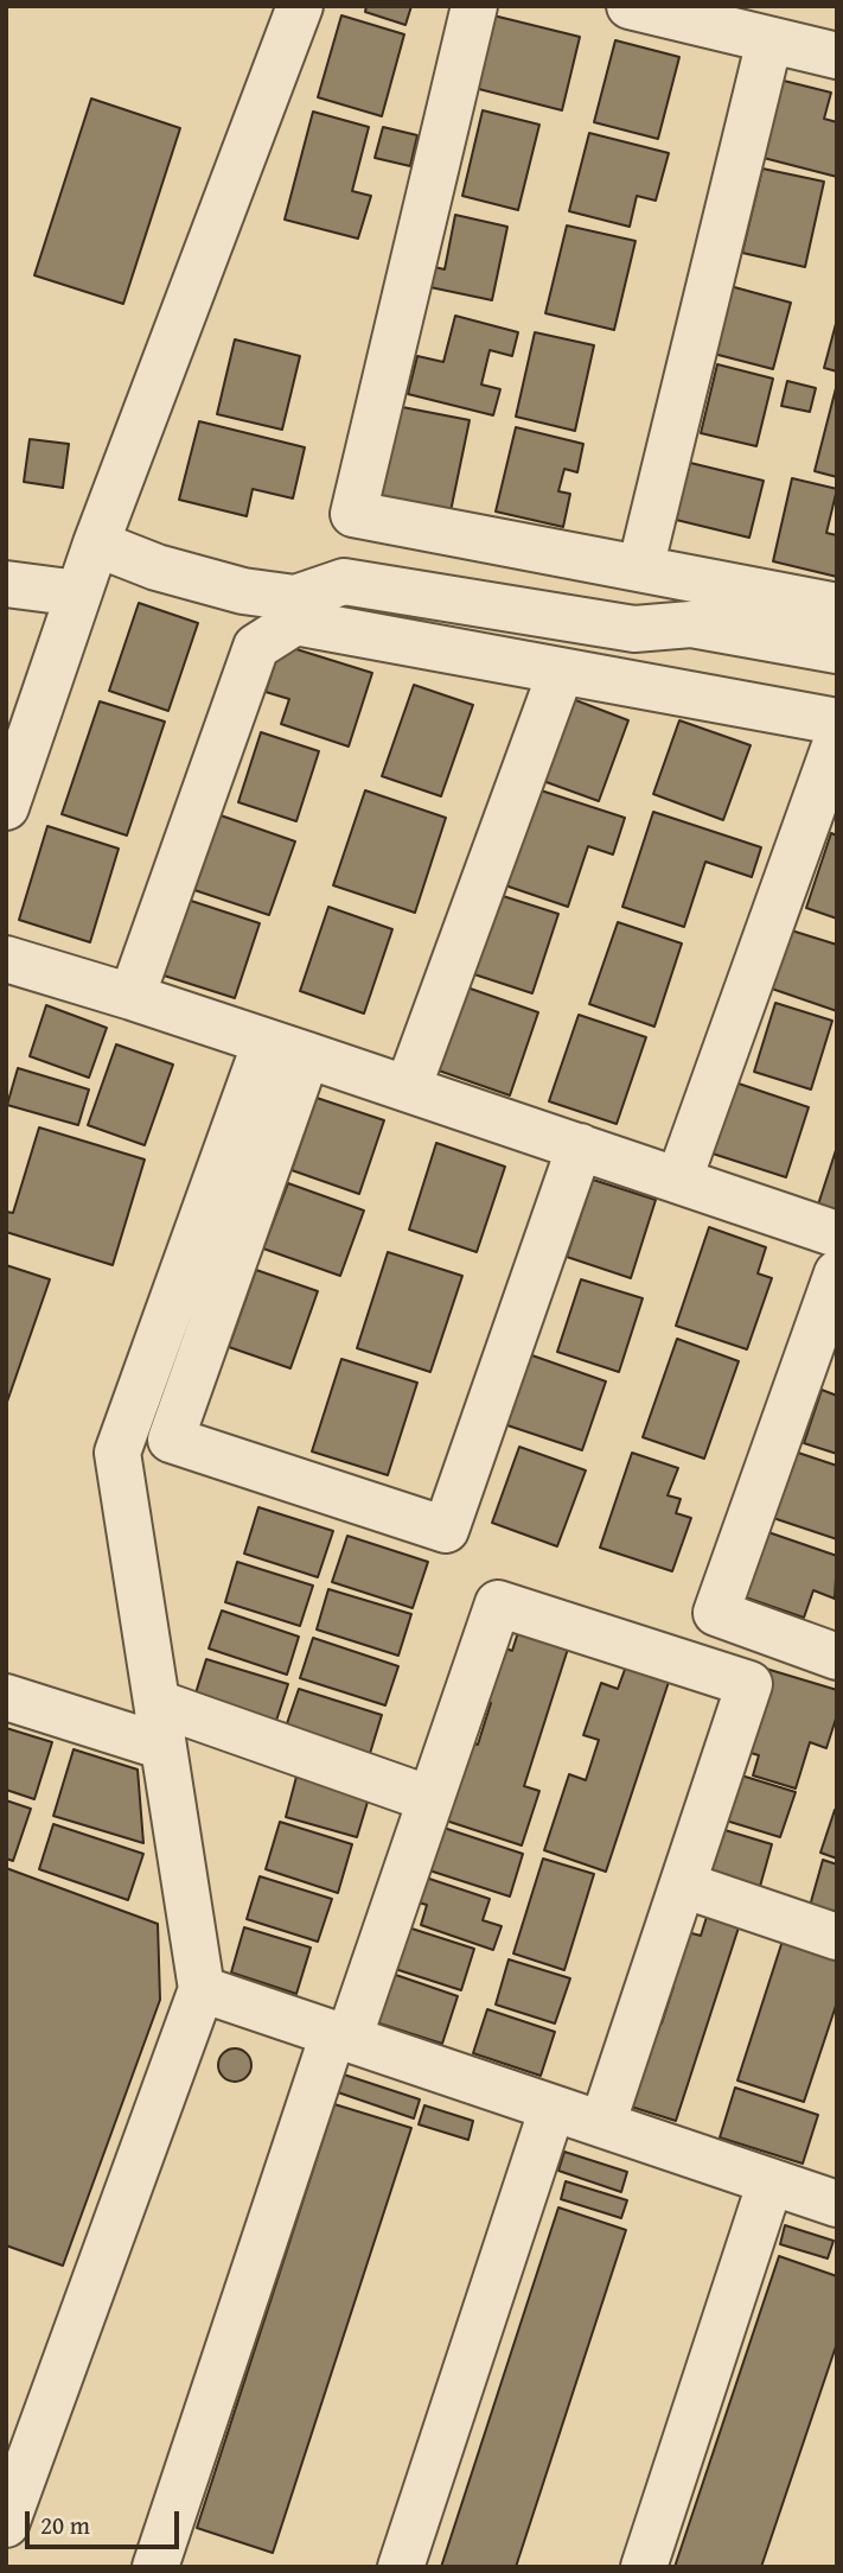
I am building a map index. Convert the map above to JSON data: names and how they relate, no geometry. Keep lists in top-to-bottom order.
{
  "scale_bar": "20 m"
}
